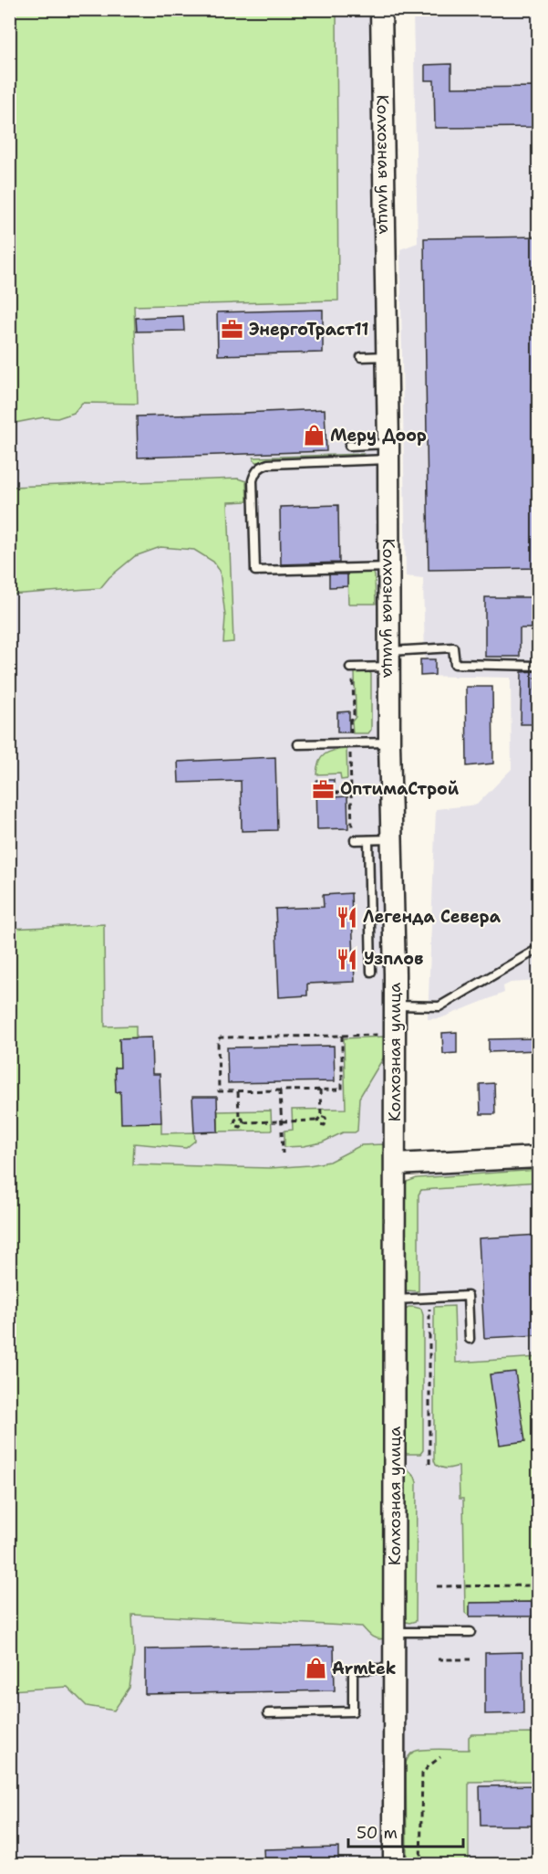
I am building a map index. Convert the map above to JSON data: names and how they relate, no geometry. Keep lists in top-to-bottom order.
{
  "streets": {
    "street": ["Колхозная улица"]
  },
  "places": {
    "office": ["ЭнергоТраст11", "ОптимаСтрой"],
    "shop": ["Меру Доор", "Armtek"],
    "restaurant": ["Легенда Севера", "Узплов"]
  },
  "scale_bar": "50 m"
}
